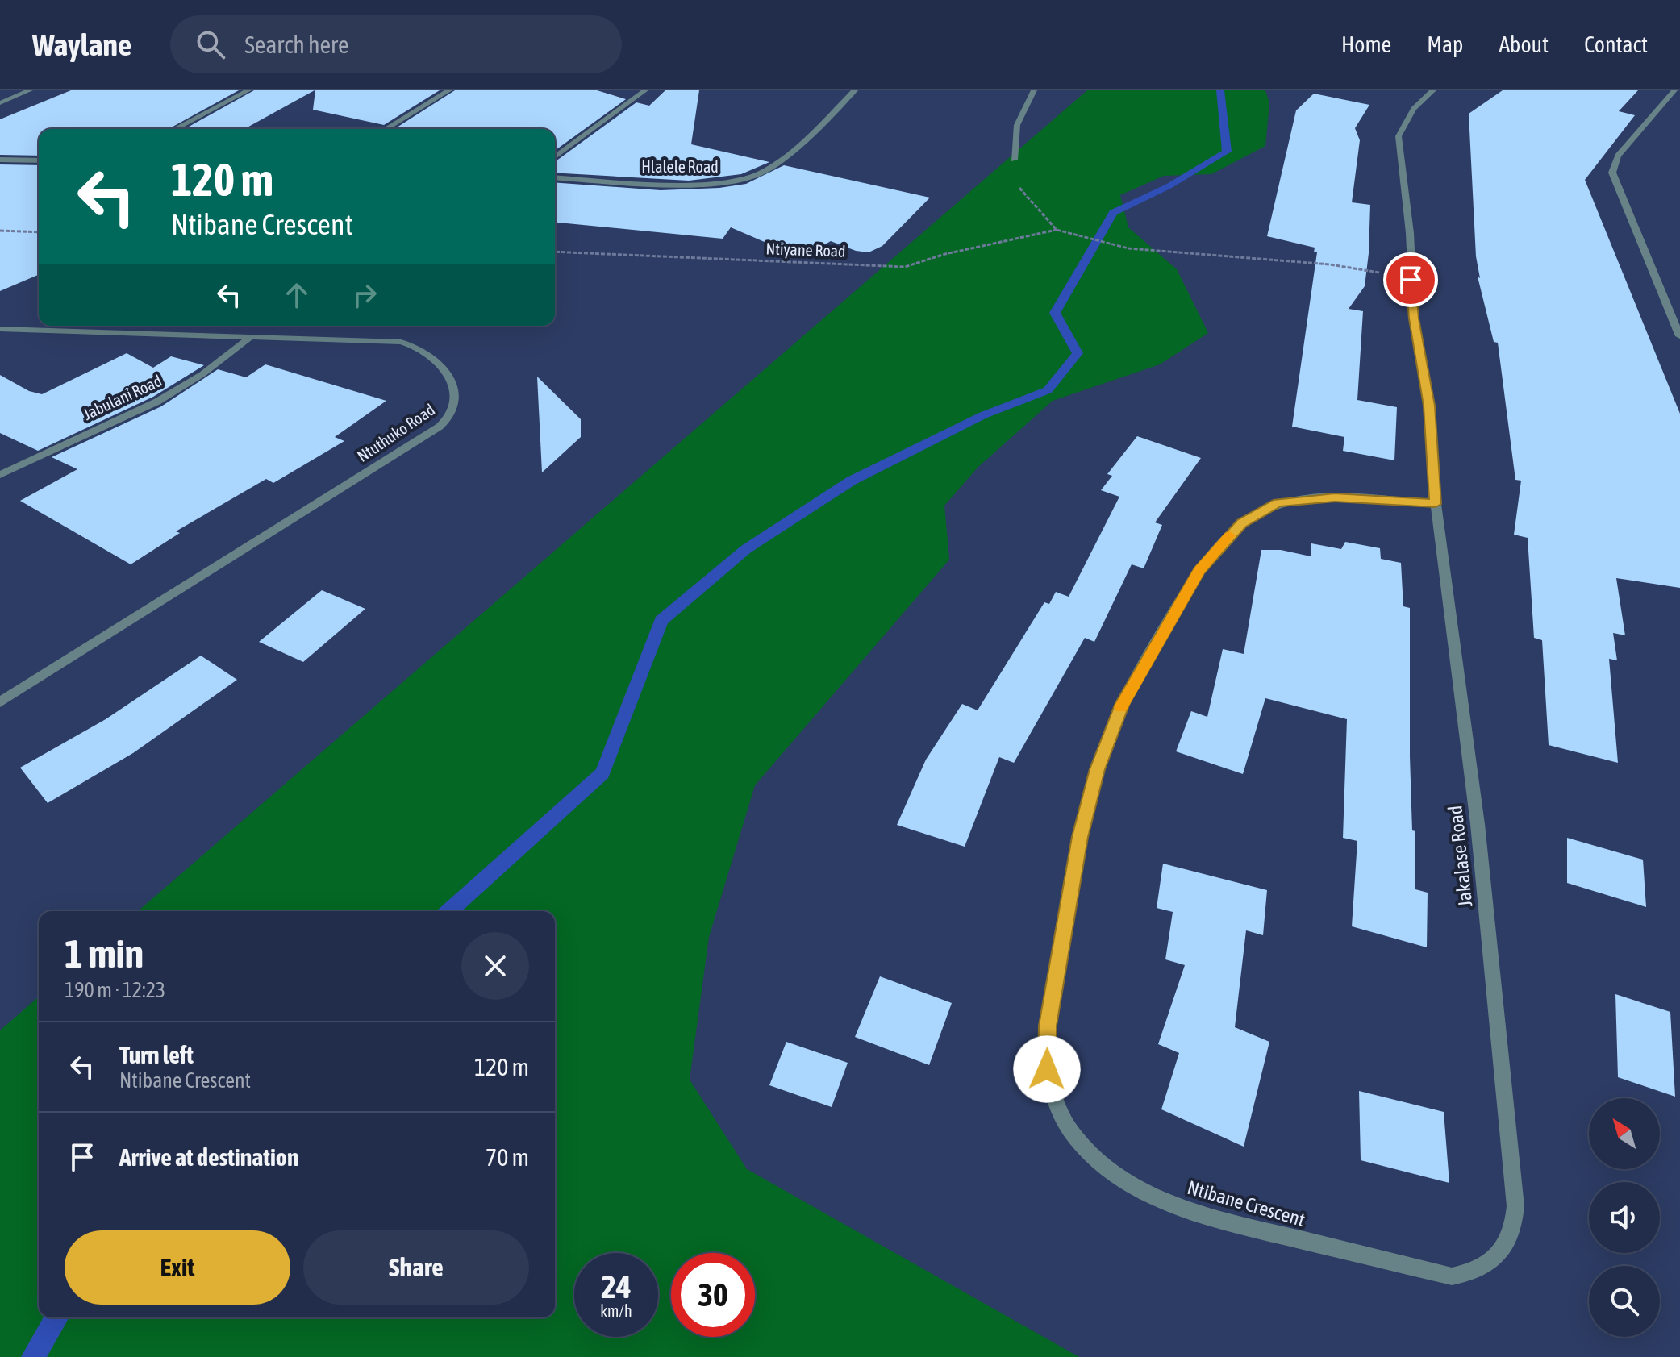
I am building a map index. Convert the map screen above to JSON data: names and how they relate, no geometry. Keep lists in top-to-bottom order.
{
  "streets": {
    "street": [
      "Hlalele Road",
      "Jabulani Road",
      "Ntuthuko Road",
      "Jakalase Road",
      "Ntibane Crescent"
    ],
    "path": ["Ntiyane Road"]
  },
  "crossings": [
    ["Jabulani Road", "Ntuthuko Road"],
    ["Jakalase Road", "Ntibane Crescent"]
  ],
  "north": "top left",
  "page": {
    "header": "Waylane",
    "search": "Search here",
    "nav": [
      "Home",
      "Map",
      "About",
      "Contact"
    ],
    "turn": ["120 m", "Ntibane Crescent"],
    "heading": ["1 min", "190 m · 12:23"],
    "list": [
      {
        "name": "Turn left",
        "note": "Ntibane Crescent",
        "value": "120 m"
      },
      {
        "name": "Arrive at destination",
        "value": "70 m"
      }
    ],
    "buttons": ["Exit", "Share"],
    "speed": "24 km/h",
    "limit": "30"
  }
}
